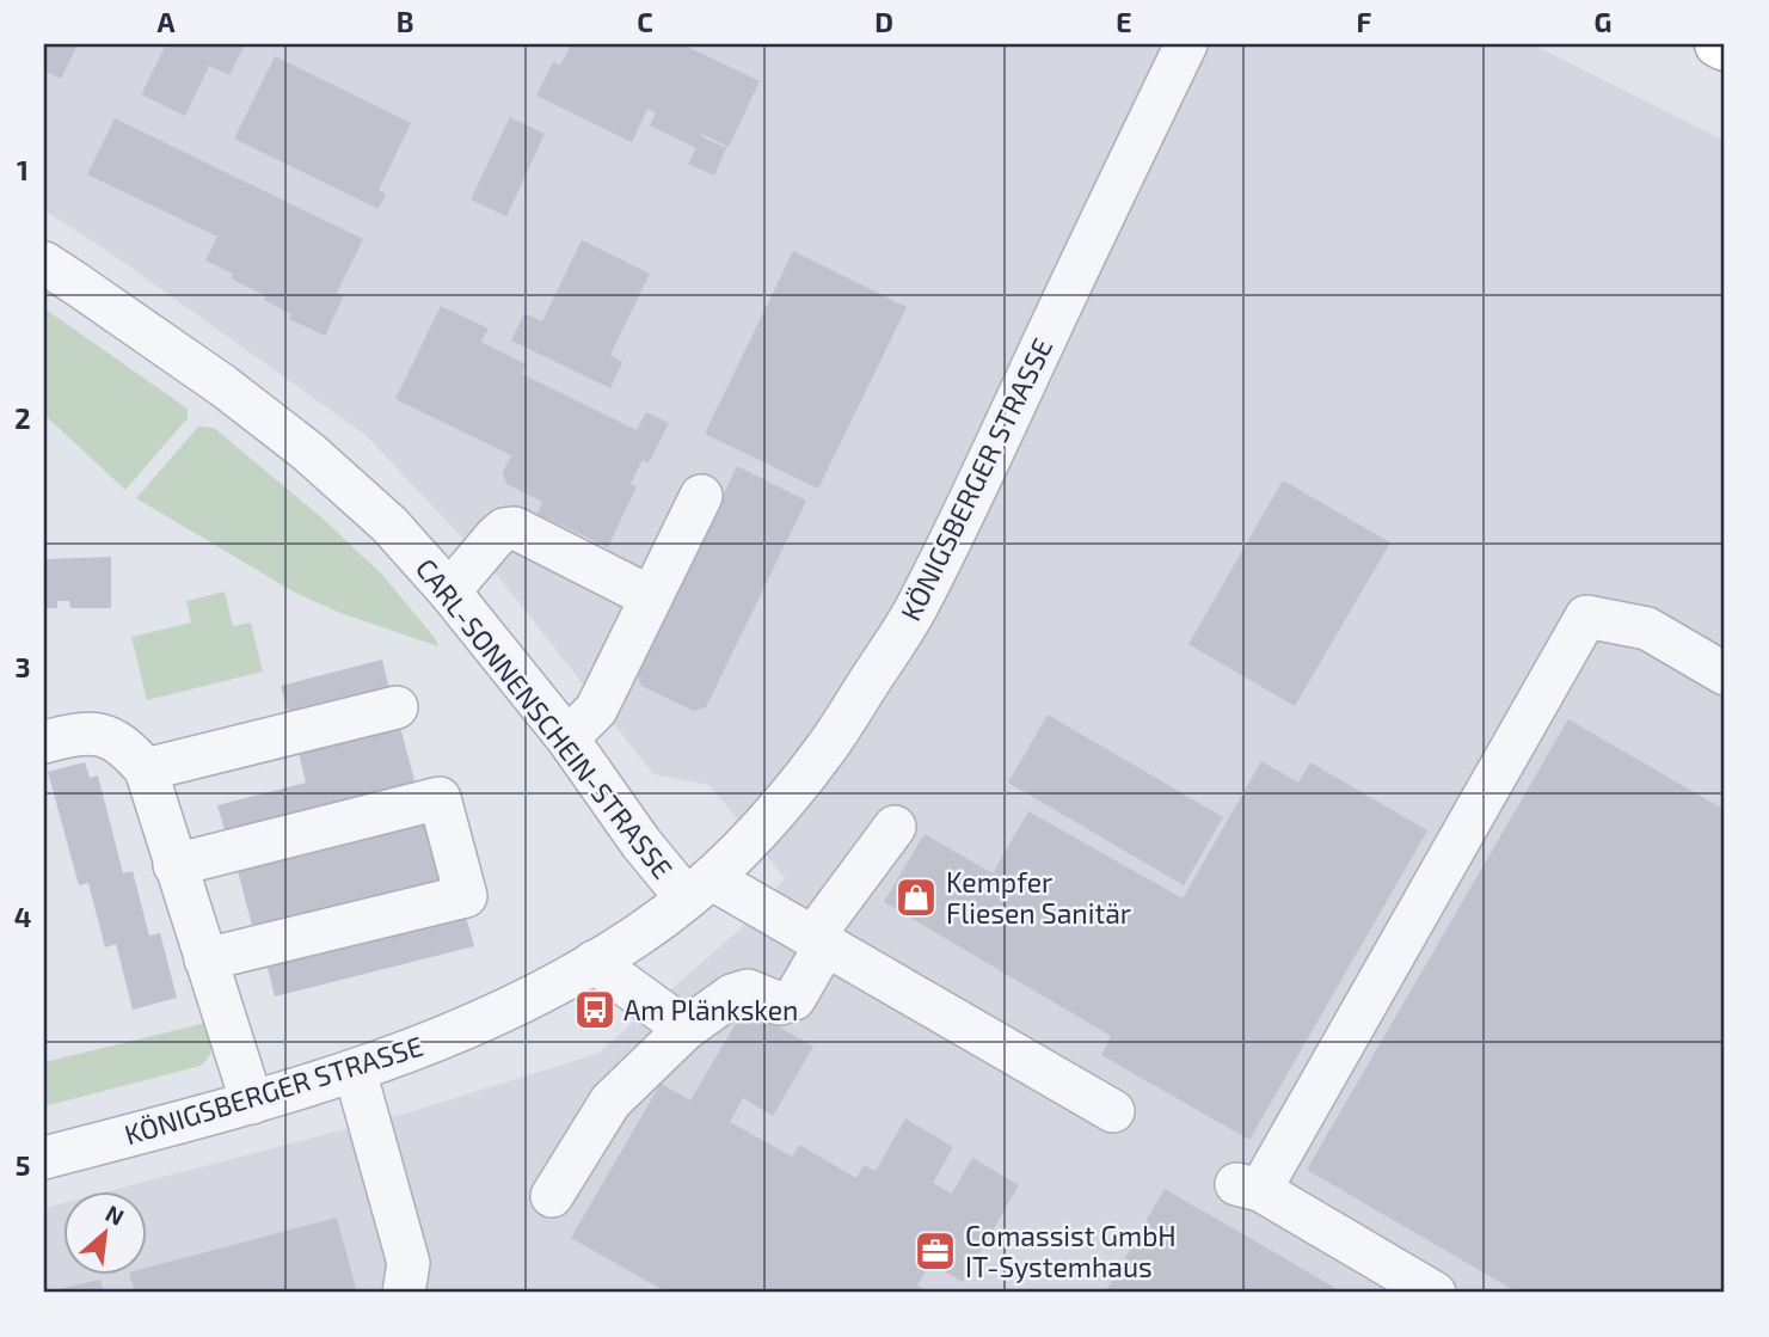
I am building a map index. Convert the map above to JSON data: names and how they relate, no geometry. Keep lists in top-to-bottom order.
{
  "streets": {
    "street": ["KÖNIGSBERGER STRASSE", "CARL-SONNENSCHEIN-STRASSE"]
  },
  "crossings": [
    ["KÖNIGSBERGER STRASSE", "CARL-SONNENSCHEIN-STRASSE"]
  ],
  "places": {
    "shop": ["Kempfer Fliesen Sanitär"],
    "bus stop": ["Am Plänksken"],
    "office": ["Comassist GmbH IT-Systemhaus"]
  },
  "north": "top right",
  "grid": {
    "columns": [
      "A",
      "B",
      "C",
      "D",
      "E",
      "F",
      "G"
    ],
    "rows": [
      "1",
      "2",
      "3",
      "4",
      "5"
    ]
  }
}
